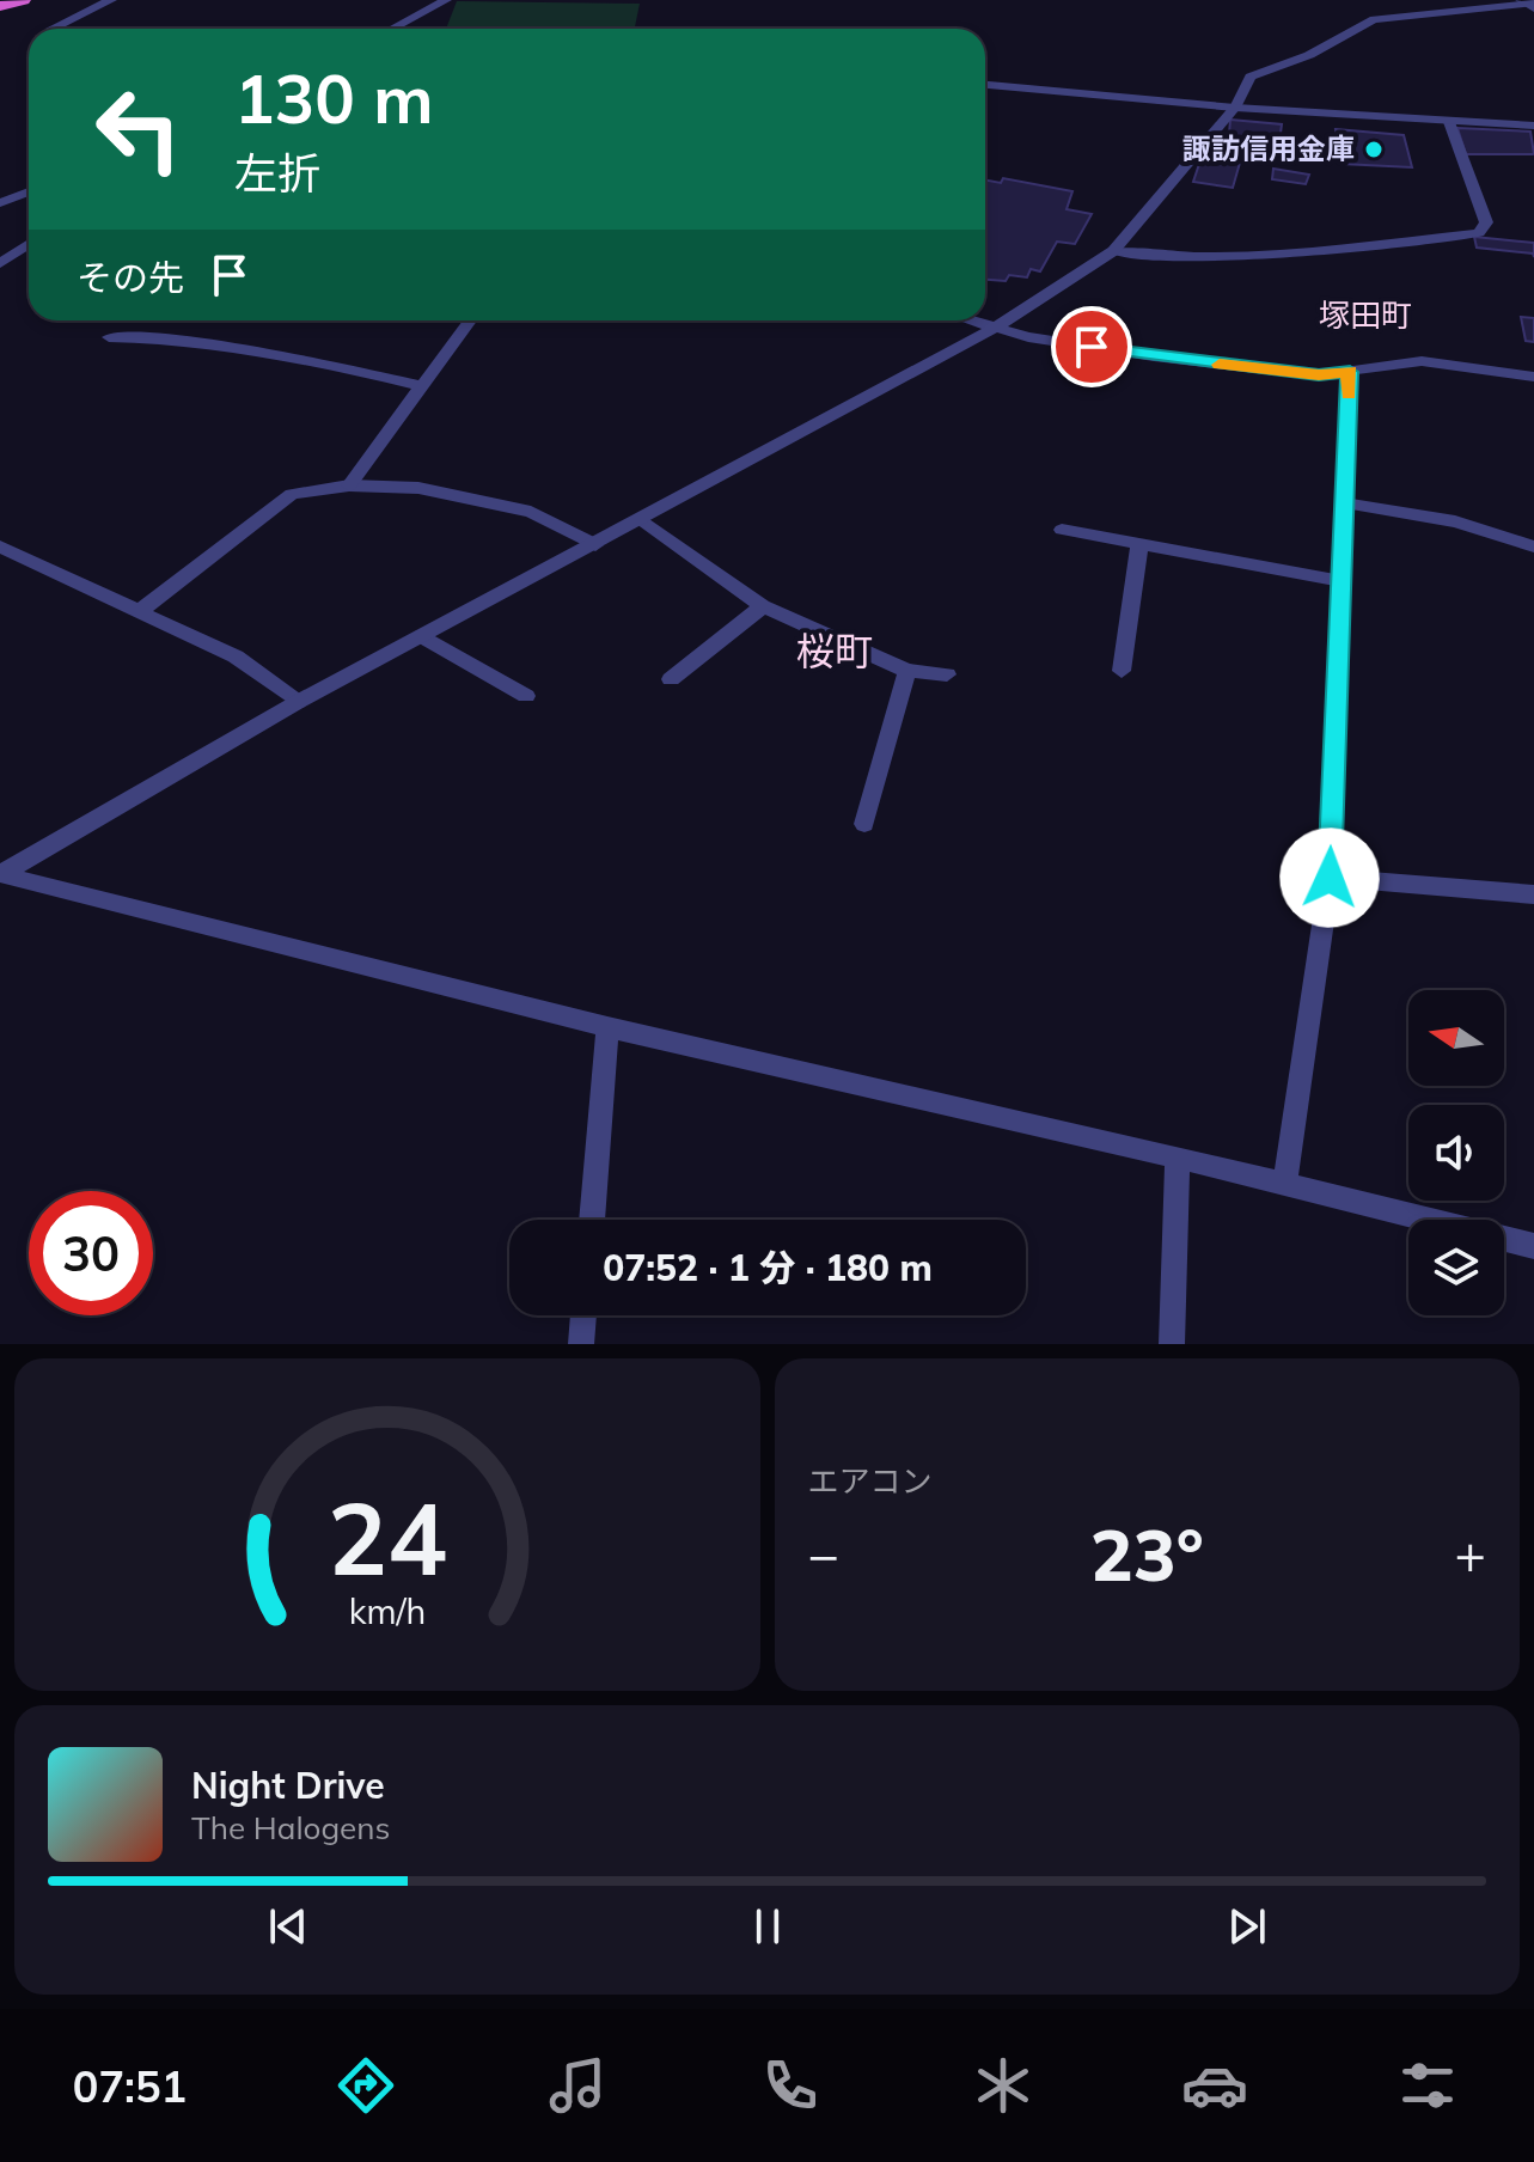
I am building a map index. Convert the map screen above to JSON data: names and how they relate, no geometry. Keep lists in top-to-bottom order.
{
  "districts": ["塚田町", "桜町"],
  "places": ["諏訪信用金庫"],
  "north": "left",
  "page": {
    "turn": ["130 m", "左折"],
    "then": "その先",
    "limit": "30",
    "trip": "07:52 · 1 分 · 180 m",
    "tile": "エアコン",
    "heat": ["−", "23°", "+"],
    "song": ["Night Drive", "The Halogens"],
    "tabs": "07:51",
    "gauge": ["24", "km/h"]
  }
}
